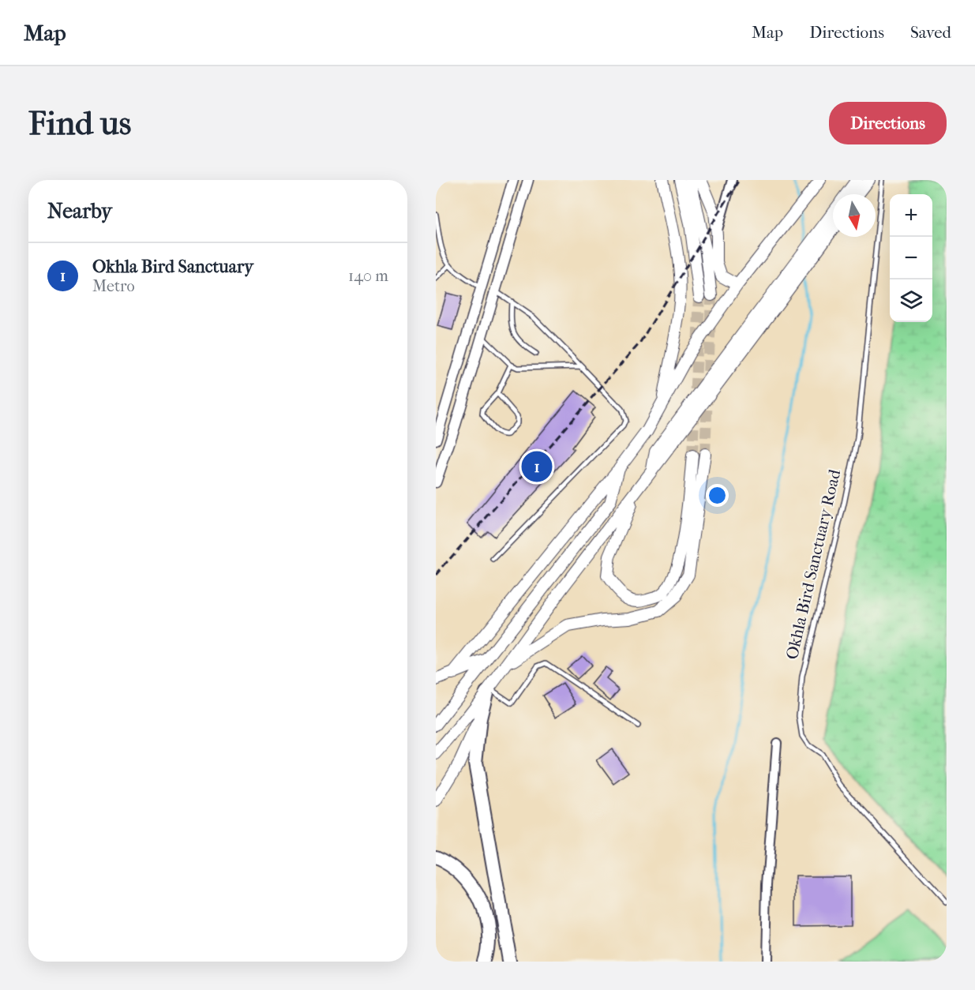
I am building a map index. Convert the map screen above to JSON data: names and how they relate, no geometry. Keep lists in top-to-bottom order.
{
  "streets": {
    "lane": ["Okhla Bird Sanctuary Road"]
  },
  "north": "bottom",
  "page": {
    "header": "Map",
    "nav": ["Map", "Directions", "Saved"],
    "buttons": "Directions",
    "title": "Find us",
    "heading": "Nearby",
    "map_buttons": ["+", "−"],
    "list": [
      {
        "mark": "1",
        "name": "Okhla Bird Sanctuary",
        "note": "Metro",
        "value": "140 m"
      }
    ],
    "pins": "1"
  }
}
